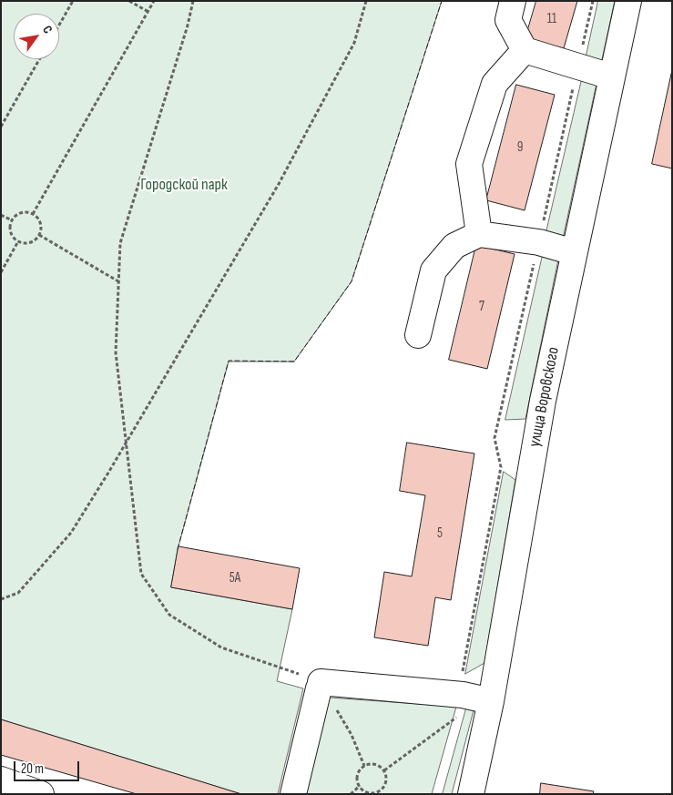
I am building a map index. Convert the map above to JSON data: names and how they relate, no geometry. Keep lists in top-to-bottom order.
{
  "streets": {
    "street": ["улица Воровского"]
  },
  "parks": ["Городской парк"],
  "house_numbers": [
    "11",
    "9",
    "7",
    "5",
    "5А"
  ],
  "scale_bar": "20 m",
  "north": "top right"
}
